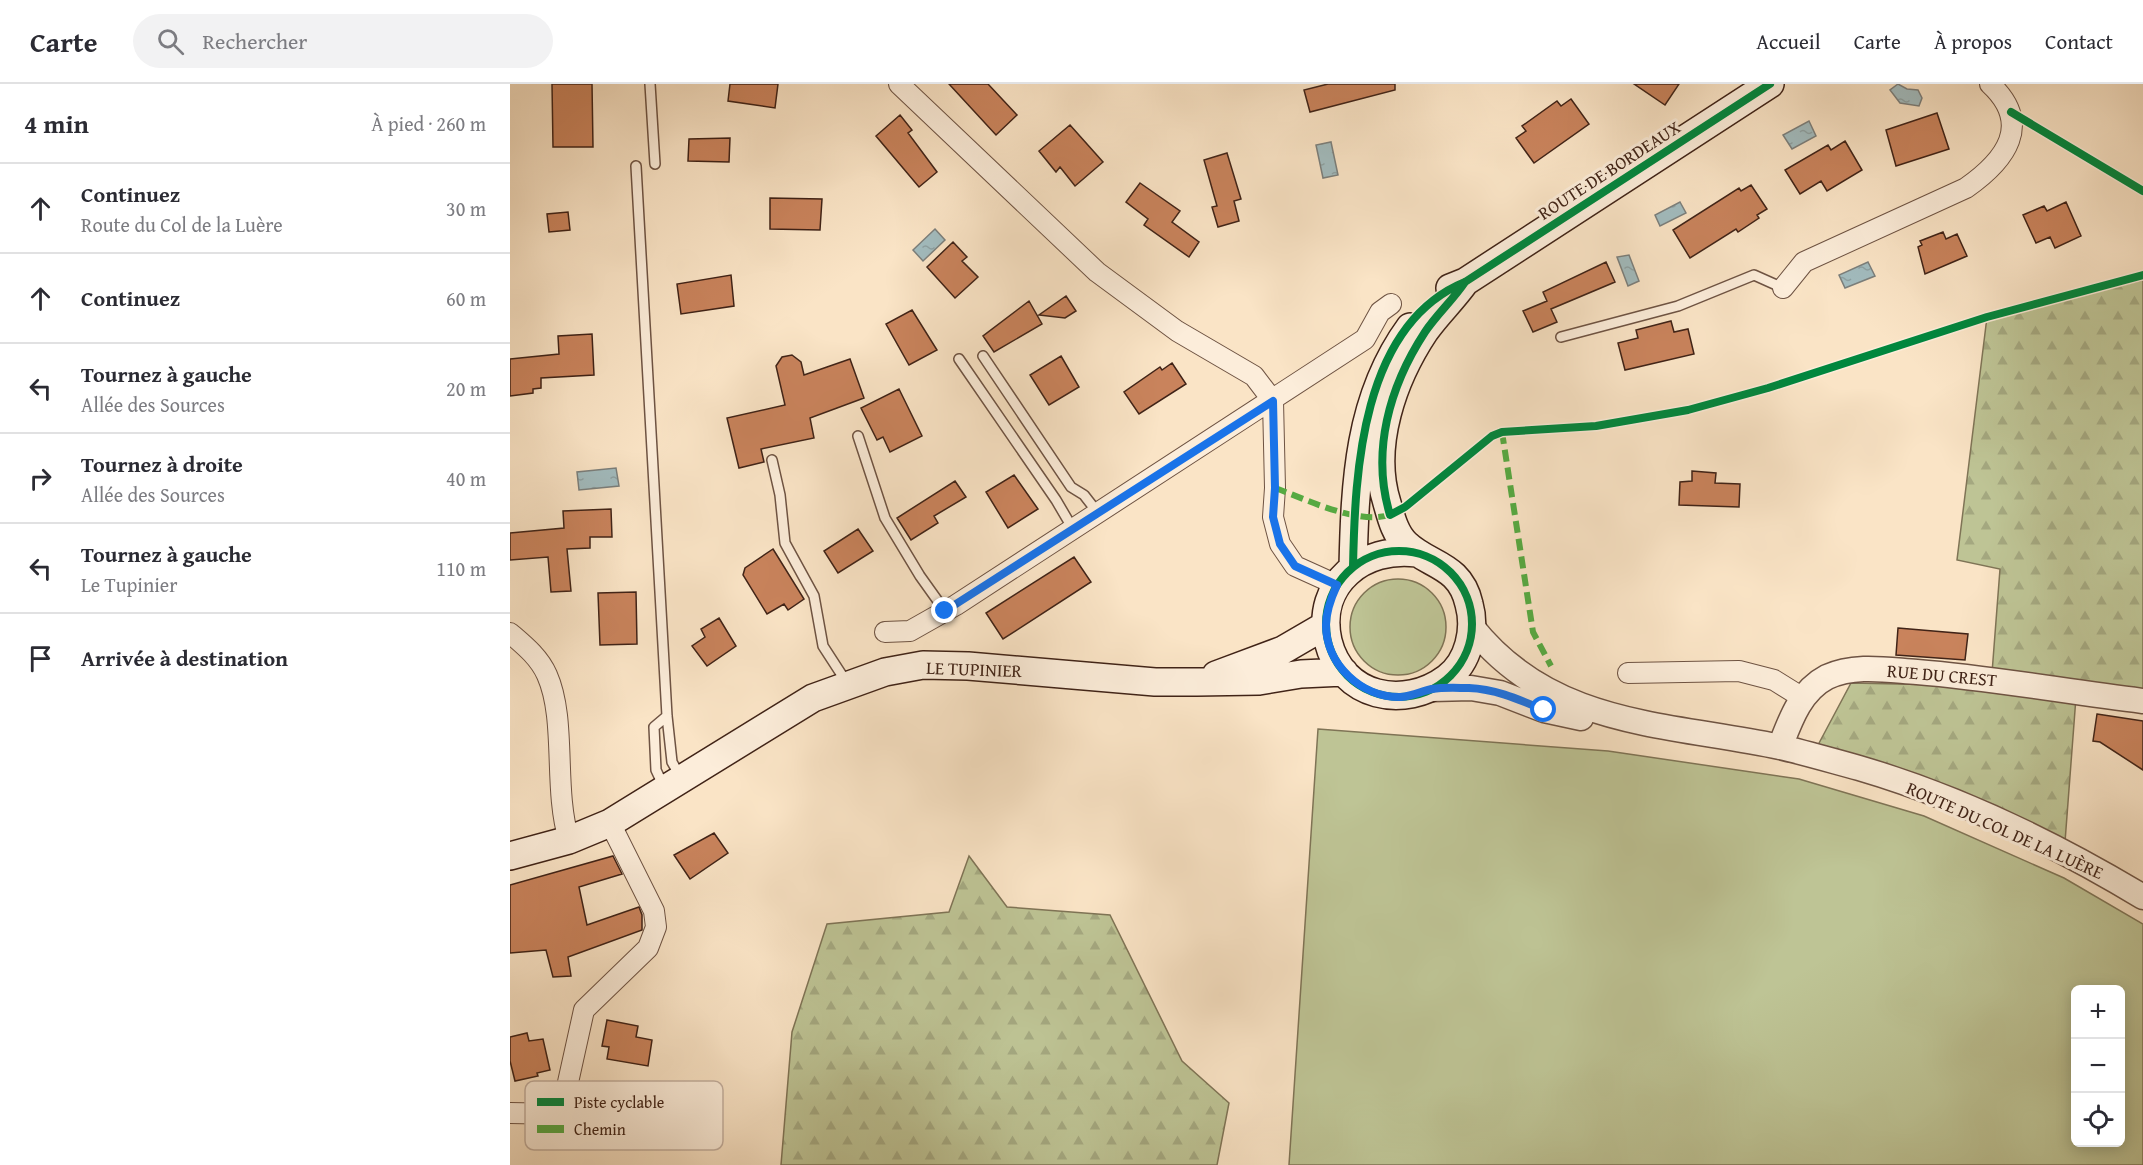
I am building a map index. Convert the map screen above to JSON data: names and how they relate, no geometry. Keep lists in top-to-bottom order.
{
  "streets": {
    "main road": ["ROUTE DE BORDEAUX", "LE TUPINIER"],
    "street": ["RUE DU CREST", "ROUTE DU COL DE LA LUÈRE"]
  },
  "crossings": [
    ["ROUTE DE BORDEAUX", "LE TUPINIER"],
    ["ROUTE DE BORDEAUX", "ROUTE DU COL DE LA LUÈRE"],
    ["LE TUPINIER", "ROUTE DU COL DE LA LUÈRE"],
    ["RUE DU CREST", "ROUTE DU COL DE LA LUÈRE"]
  ],
  "legend": ["Piste cyclable", "Chemin"],
  "page": {
    "header": "Carte",
    "search": "Rechercher",
    "nav": [
      "Accueil",
      "Carte",
      "À propos",
      "Contact"
    ],
    "heading": ["4 min", "À pied · 260 m"],
    "list": [
      ["Continuez", "Route du Col de la Luère", "30 m"],
      ["Continuez", "60 m"],
      ["Tournez à gauche", "Allée des Sources", "20 m"],
      ["Tournez à droite", "Allée des Sources", "40 m"],
      ["Tournez à gauche", "Le Tupinier", "110 m"],
      "Arrivée à destination"
    ],
    "map_buttons": ["+", "−"]
  }
}
